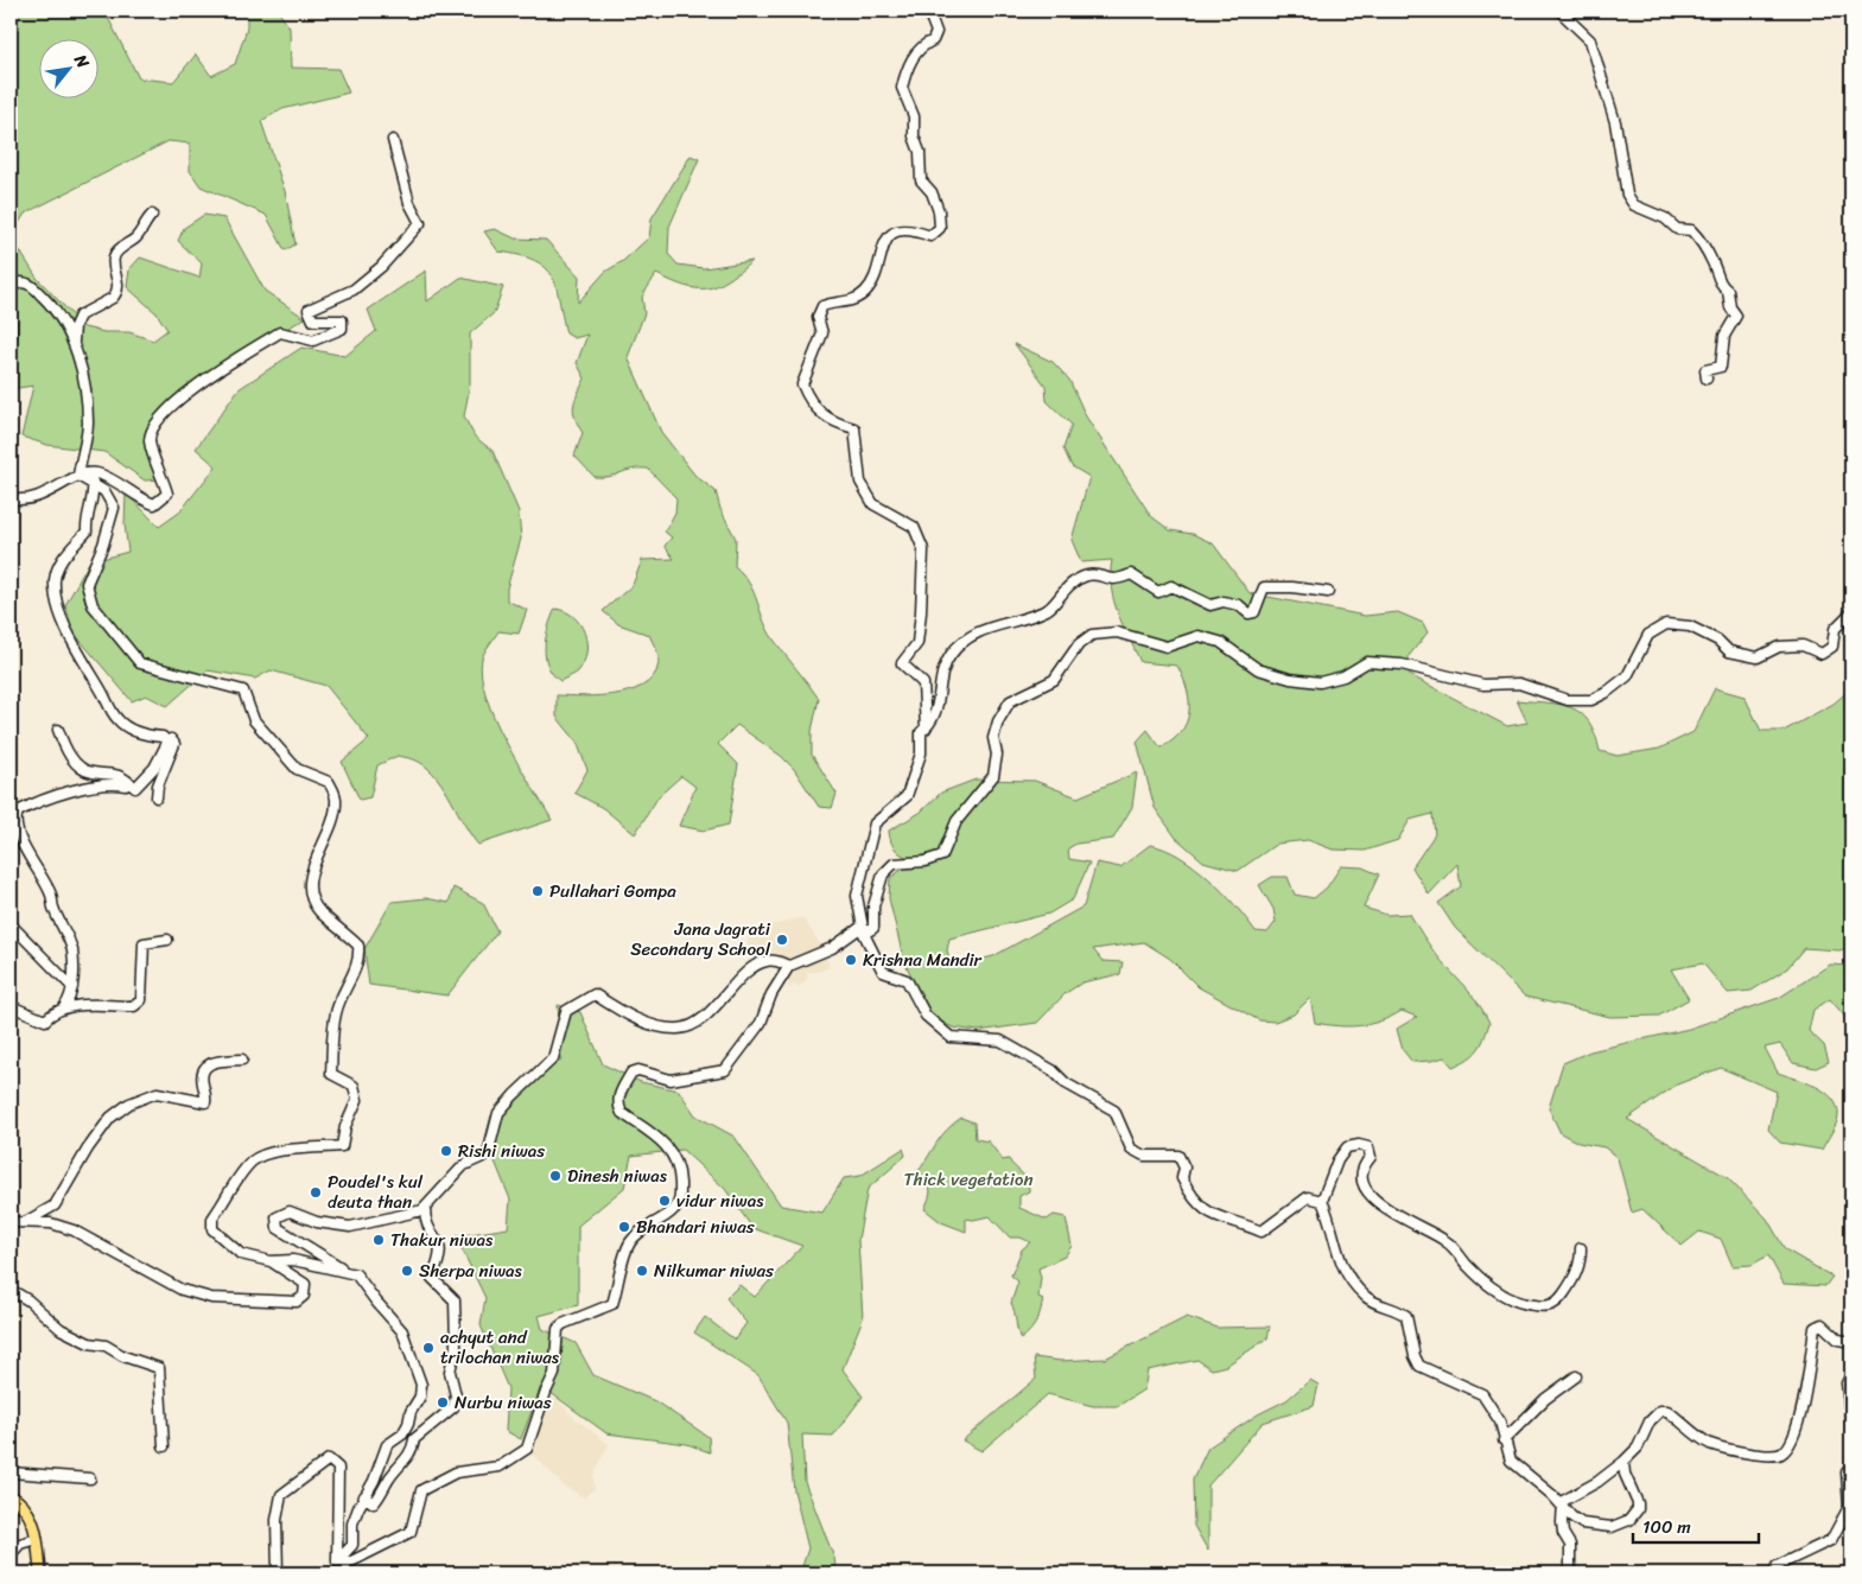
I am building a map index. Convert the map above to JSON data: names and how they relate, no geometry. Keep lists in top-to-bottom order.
{
  "parks": ["Thick vegetation"],
  "places": [
    "Pullahari Gompa",
    "Jana Jagrati Secondary School",
    "Krishna Mandir",
    "Rishi niwas",
    "Dinesh niwas",
    "Poudel's kul deuta than",
    "vidur niwas",
    "Bhandari niwas",
    "Thakur niwas",
    "Sherpa niwas",
    "Nilkumar niwas",
    "achyut and trilochan niwas",
    "Nurbu niwas"
  ],
  "scale_bar": "100 m",
  "north": "top right"
}
